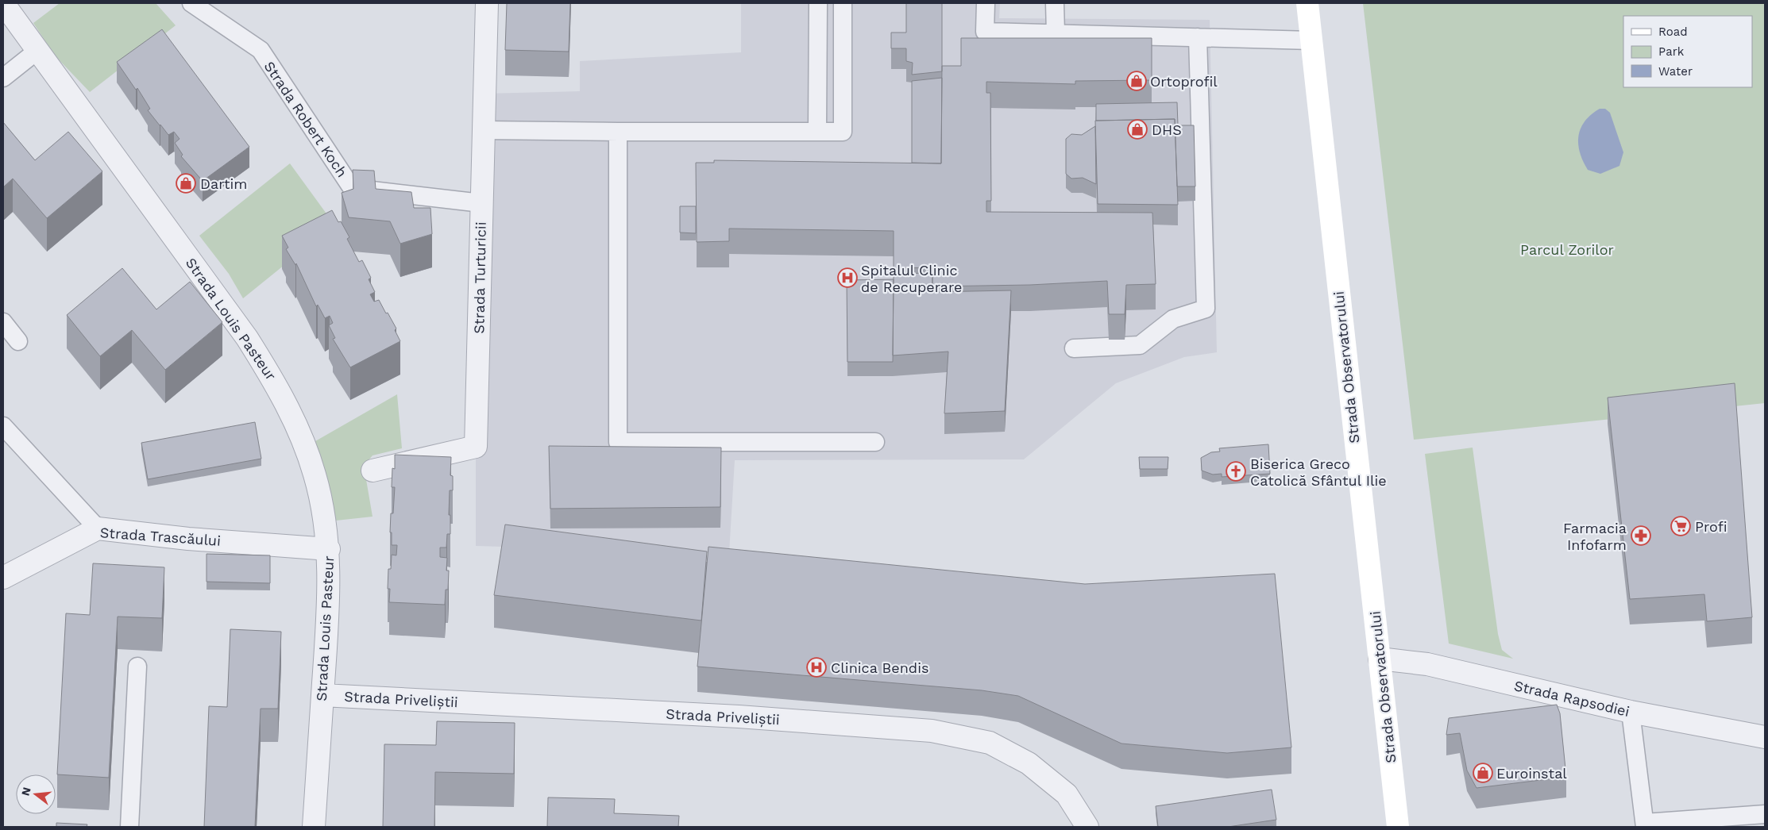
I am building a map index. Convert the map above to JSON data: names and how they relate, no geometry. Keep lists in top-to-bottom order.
{
  "streets": {
    "main road": ["Strada Observatorului"],
    "street": [
      "Strada Turturicii",
      "Strada Louis Pasteur",
      "Strada Trascăului",
      "Strada Rapsodiei",
      "Strada Priveliștii"
    ],
    "lane": ["Strada Robert Koch"]
  },
  "crossings": [
    ["Strada Robert Koch", "Strada Turturicii"],
    ["Strada Louis Pasteur", "Strada Trascăului"],
    ["Strada Louis Pasteur", "Strada Priveliștii"],
    ["Strada Observatorului", "Strada Rapsodiei"]
  ],
  "parks": ["Parcul Zorilor"],
  "places": {
    "shop": [
      "Ortoprofil",
      "DHS",
      "Dartim",
      "Euroinstal"
    ],
    "hospital": ["Spitalul Clinic de Recuperare", "Clinica Bendis"],
    "church": ["Biserica Greco Catolică Sfântul Ilie"],
    "supermarket": ["Profi"],
    "pharmacy": ["Farmacia Infofarm"]
  },
  "legend": ["Road", "Park", "Water"],
  "north": "left"
}
